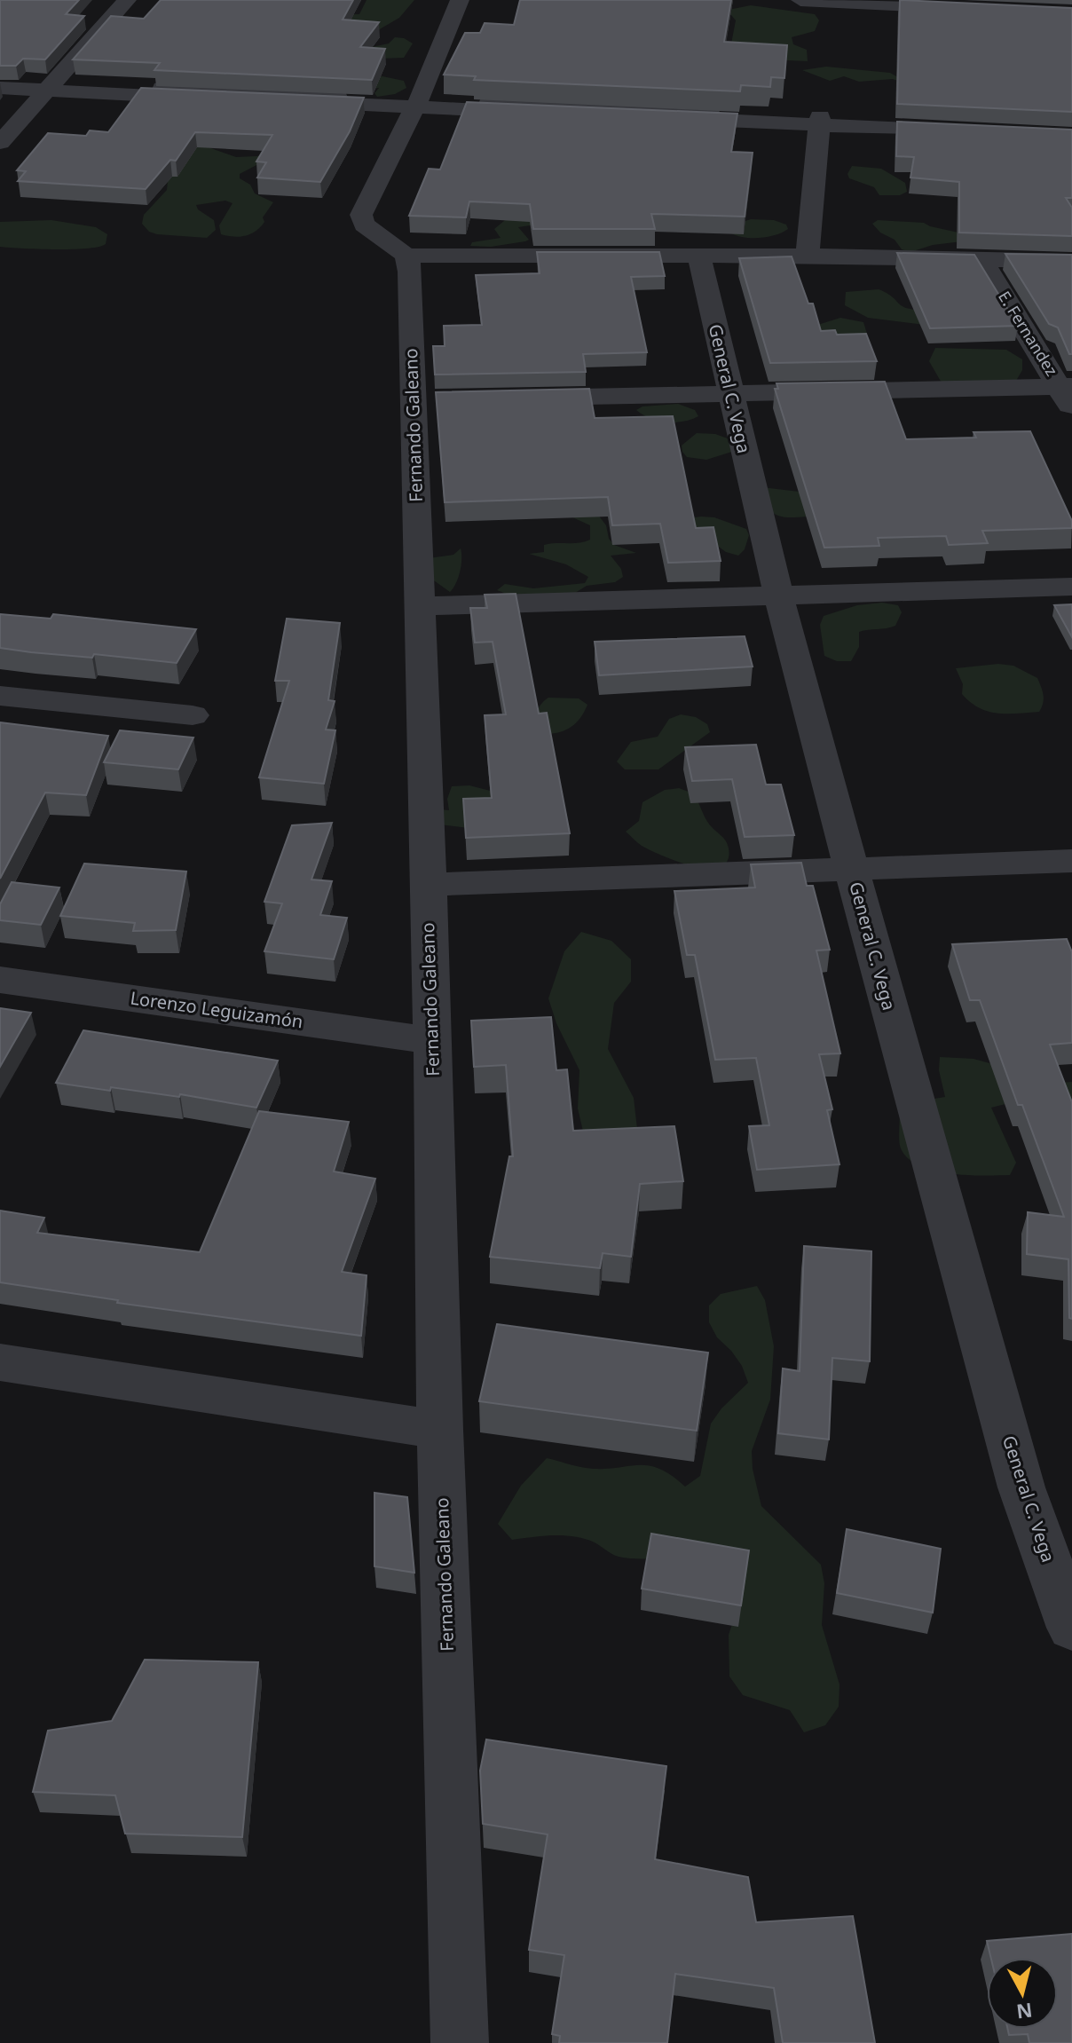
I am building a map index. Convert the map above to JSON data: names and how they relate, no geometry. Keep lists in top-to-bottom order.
{
  "streets": {
    "street": [
      "E. Fernandez",
      "General C. Vega",
      "Fernando Galeano",
      "Lorenzo Leguizamón"
    ]
  },
  "crossings": [
    ["Fernando Galeano", "Lorenzo Leguizamón"]
  ],
  "north": "bottom"
}
